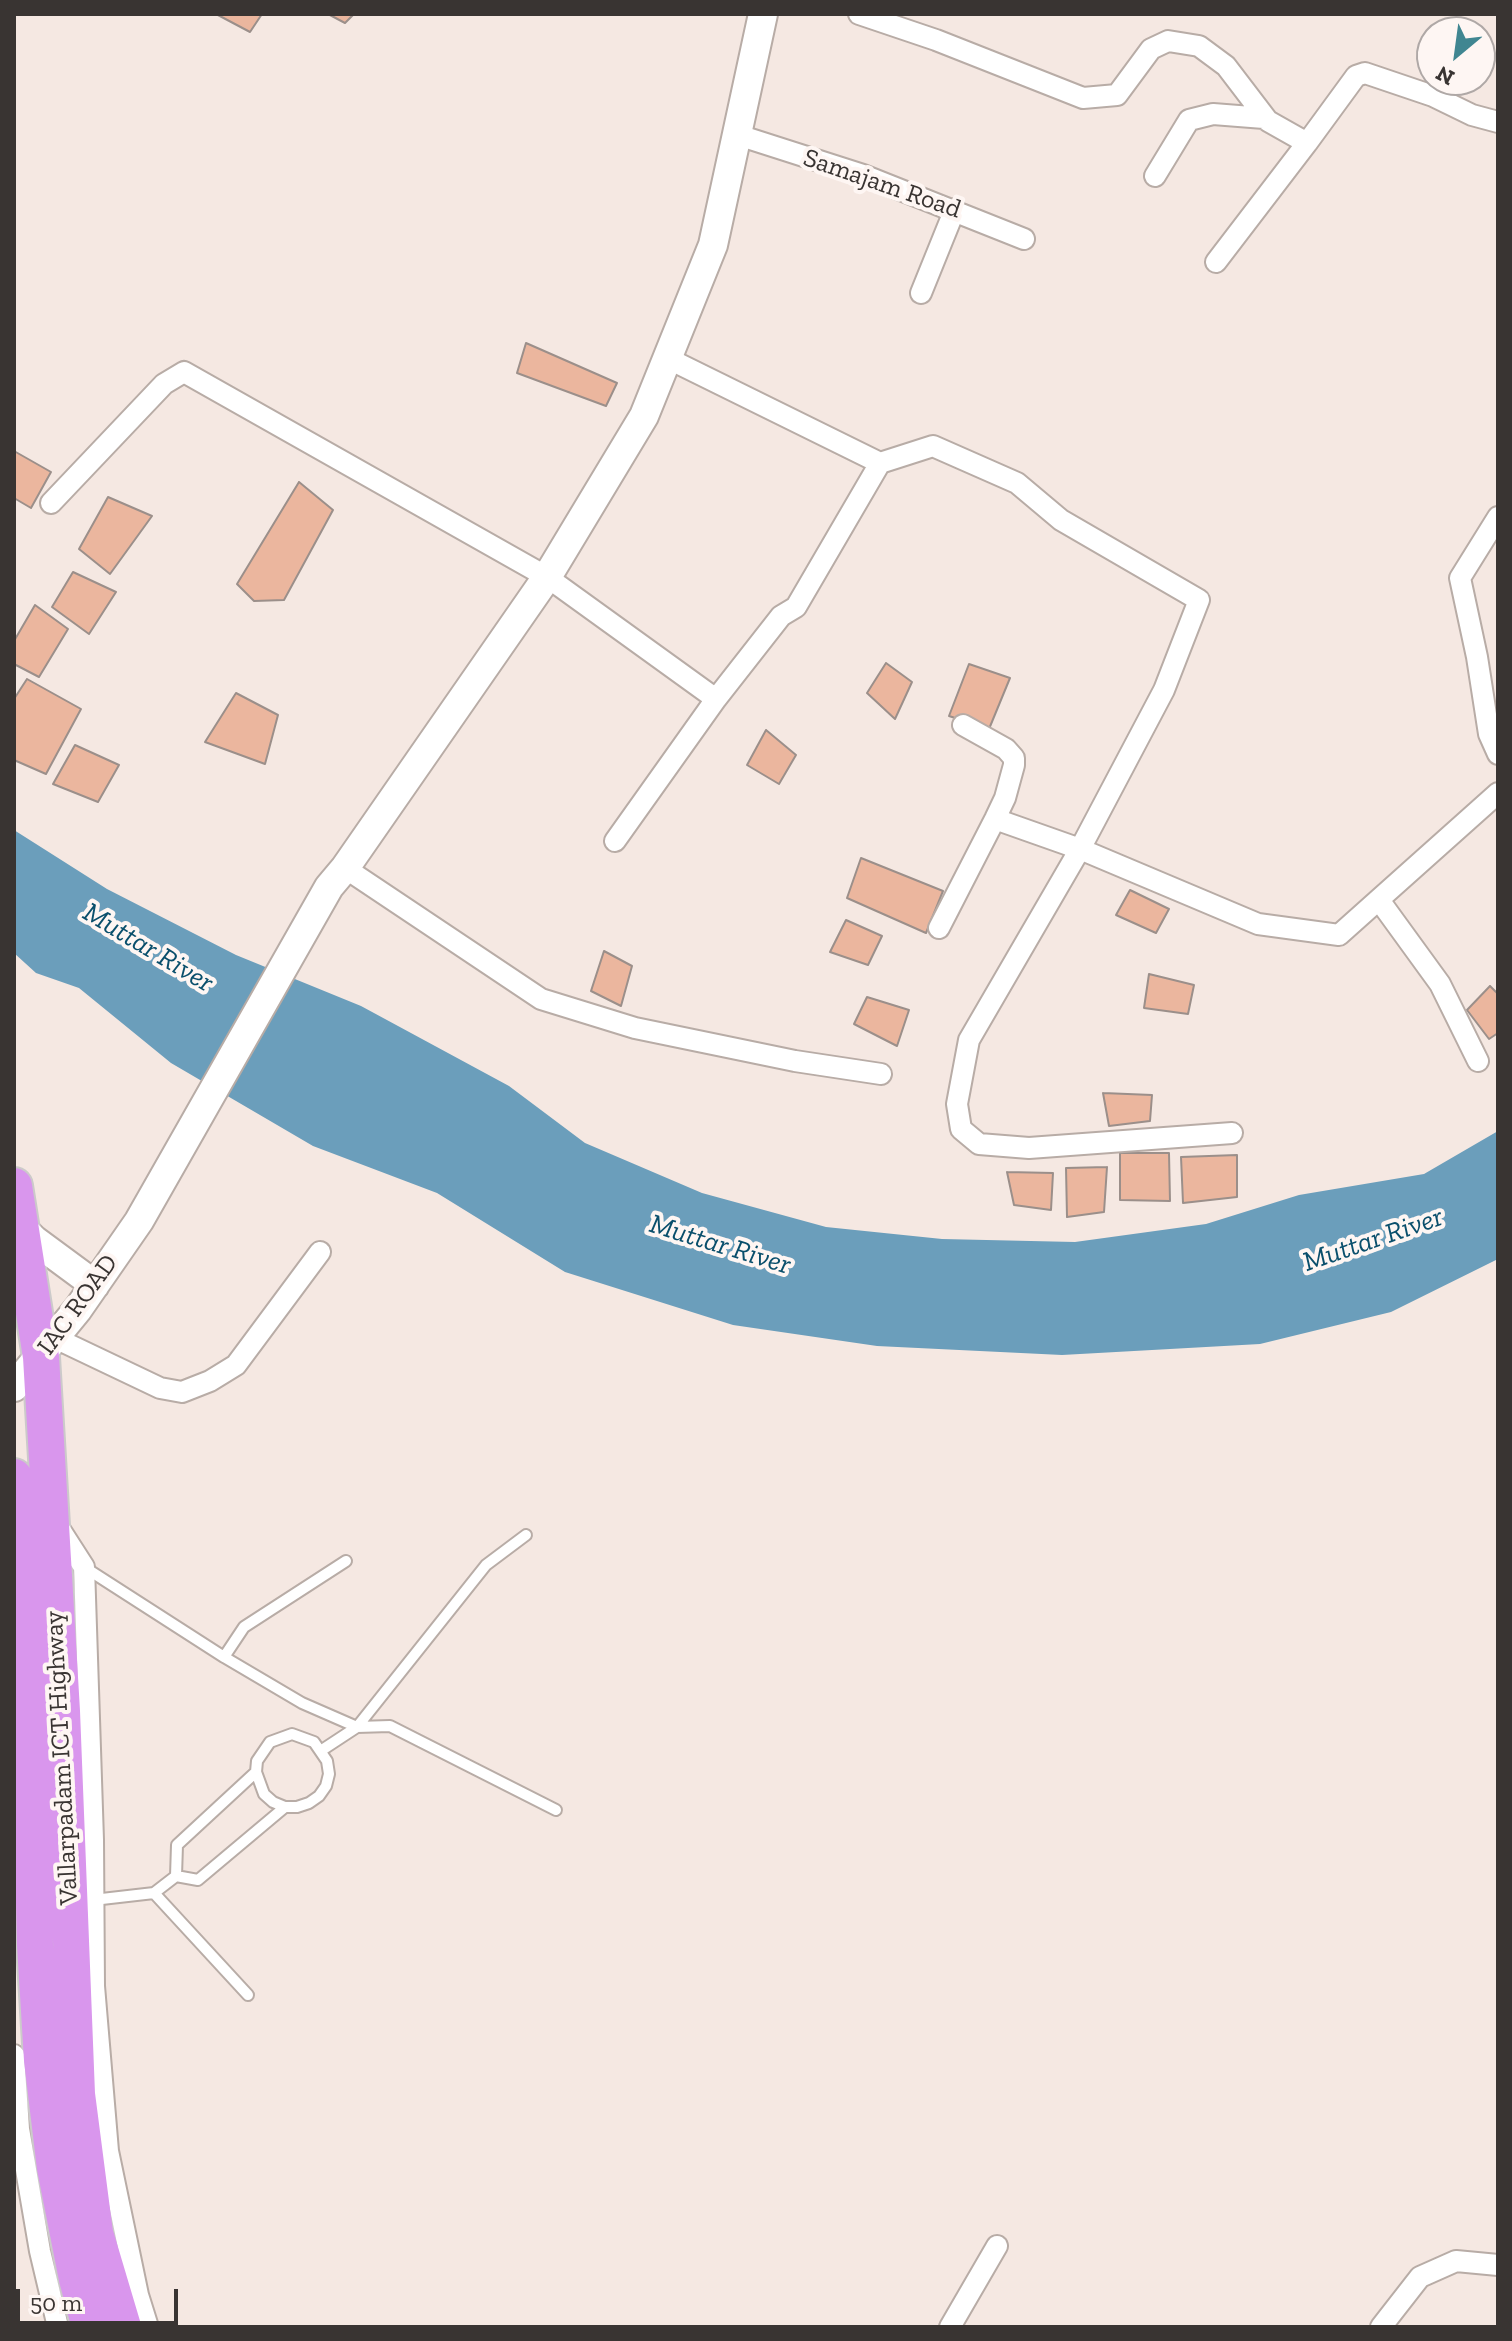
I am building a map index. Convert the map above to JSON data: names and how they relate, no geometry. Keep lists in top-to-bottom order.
{
  "streets": {
    "highway": ["Vallarpadam ICT Highway"],
    "main road": ["IAC ROAD"],
    "street": ["Samajam Road"]
  },
  "crossings": [
    ["Samajam Road", "IAC ROAD"],
    ["IAC ROAD", "Vallarpadam ICT Highway"]
  ],
  "water": ["Muttar River"],
  "scale_bar": "50 m",
  "north": "bottom left"
}
